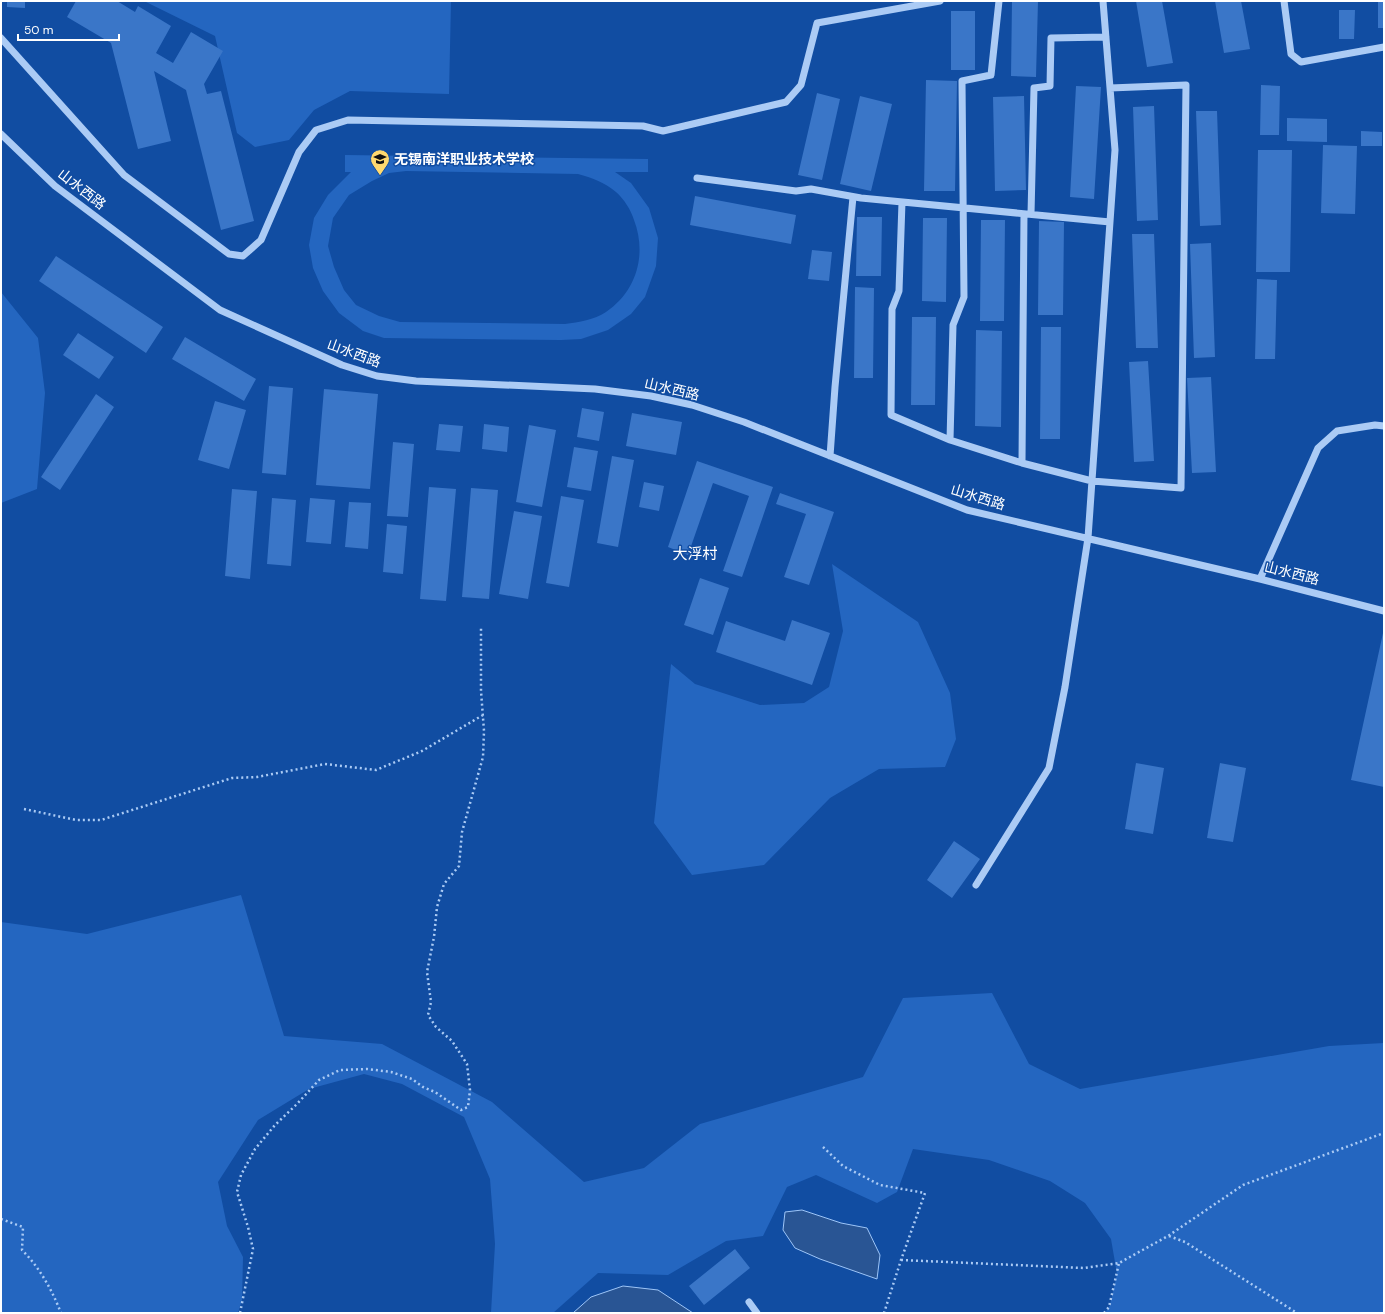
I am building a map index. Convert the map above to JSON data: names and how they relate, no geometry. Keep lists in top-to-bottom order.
{
  "streets": {
    "street": ["山水西路"]
  },
  "districts": ["大浮村"],
  "places": {
    "school or university": ["无锡南洋职业技术学校"]
  },
  "scale_bar": "50 m"
}
